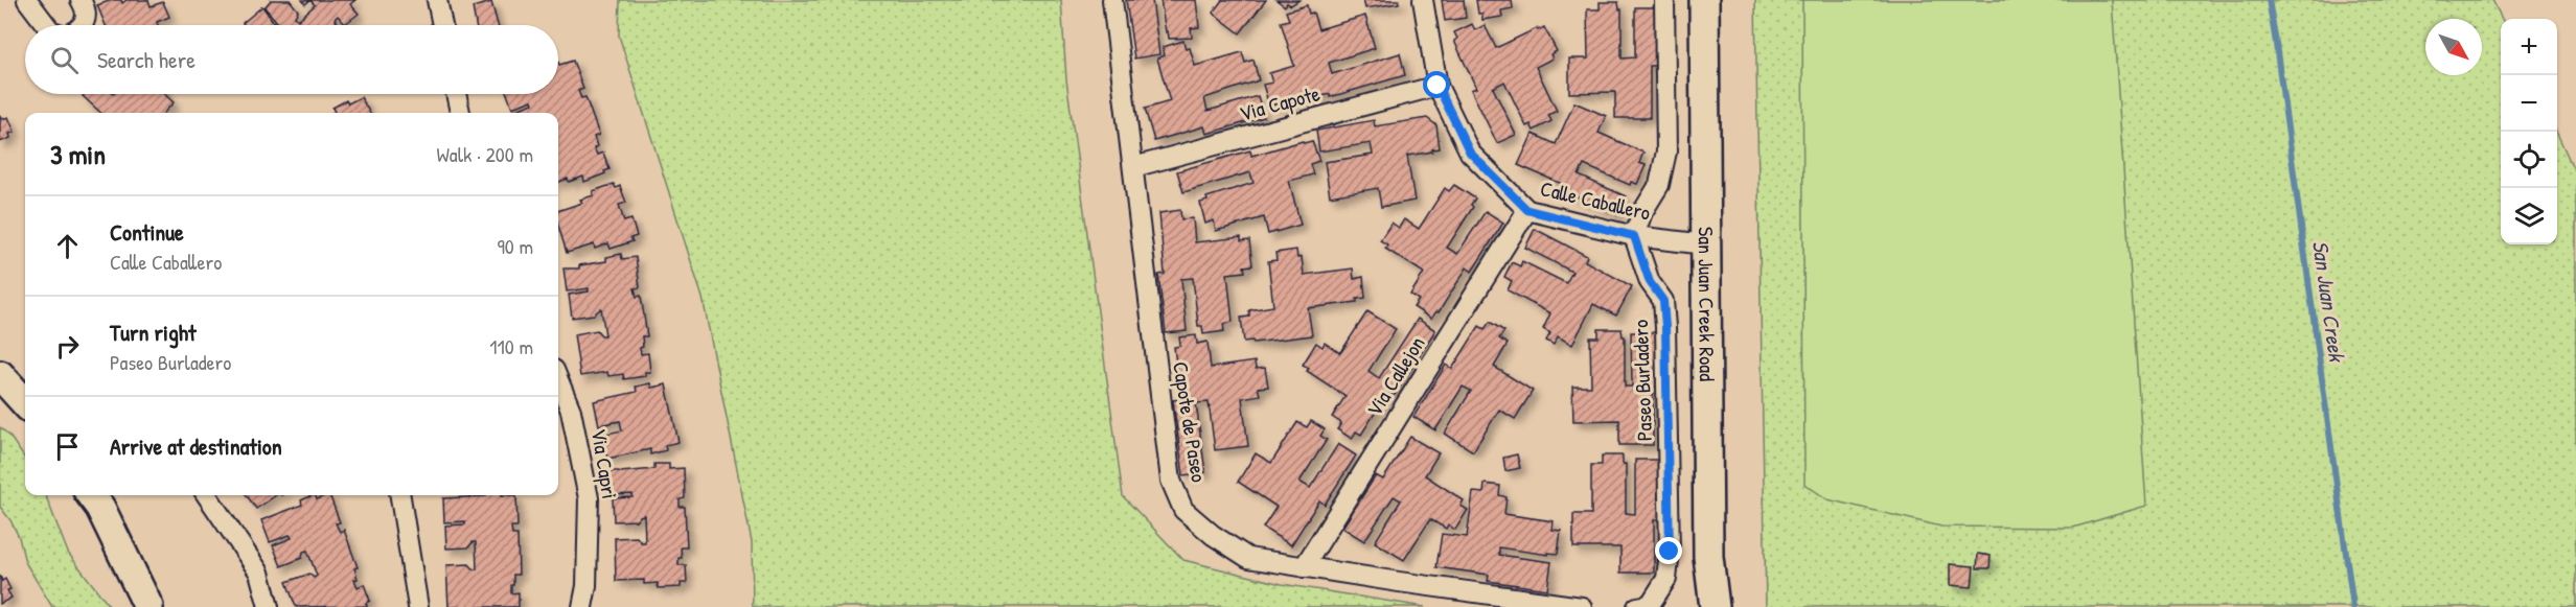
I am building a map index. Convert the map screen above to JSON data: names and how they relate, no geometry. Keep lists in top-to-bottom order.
{
  "streets": {
    "main road": ["San Juan Creek Road"],
    "street": [
      "Via Capote",
      "Calle Caballero",
      "Via Callejon",
      "Paseo Burladero",
      "Capote de Paseo",
      "Via Capri"
    ]
  },
  "crossings": [
    ["Via Capote", "Calle Caballero"],
    ["Via Capote", "Capote de Paseo"],
    ["Calle Caballero", "San Juan Creek Road"],
    ["Calle Caballero", "Via Callejon"],
    ["Calle Caballero", "Paseo Burladero"],
    ["Via Callejon", "Capote de Paseo"]
  ],
  "water": ["San Juan Creek"],
  "north": "bottom right",
  "page": {
    "map_buttons": ["+", "−"],
    "search": "Search here",
    "heading": ["3 min", "Walk · 200 m"],
    "list": [
      ["Continue", "Calle Caballero", "90 m"],
      ["Turn right", "Paseo Burladero", "110 m"],
      "Arrive at destination"
    ]
  }
}
